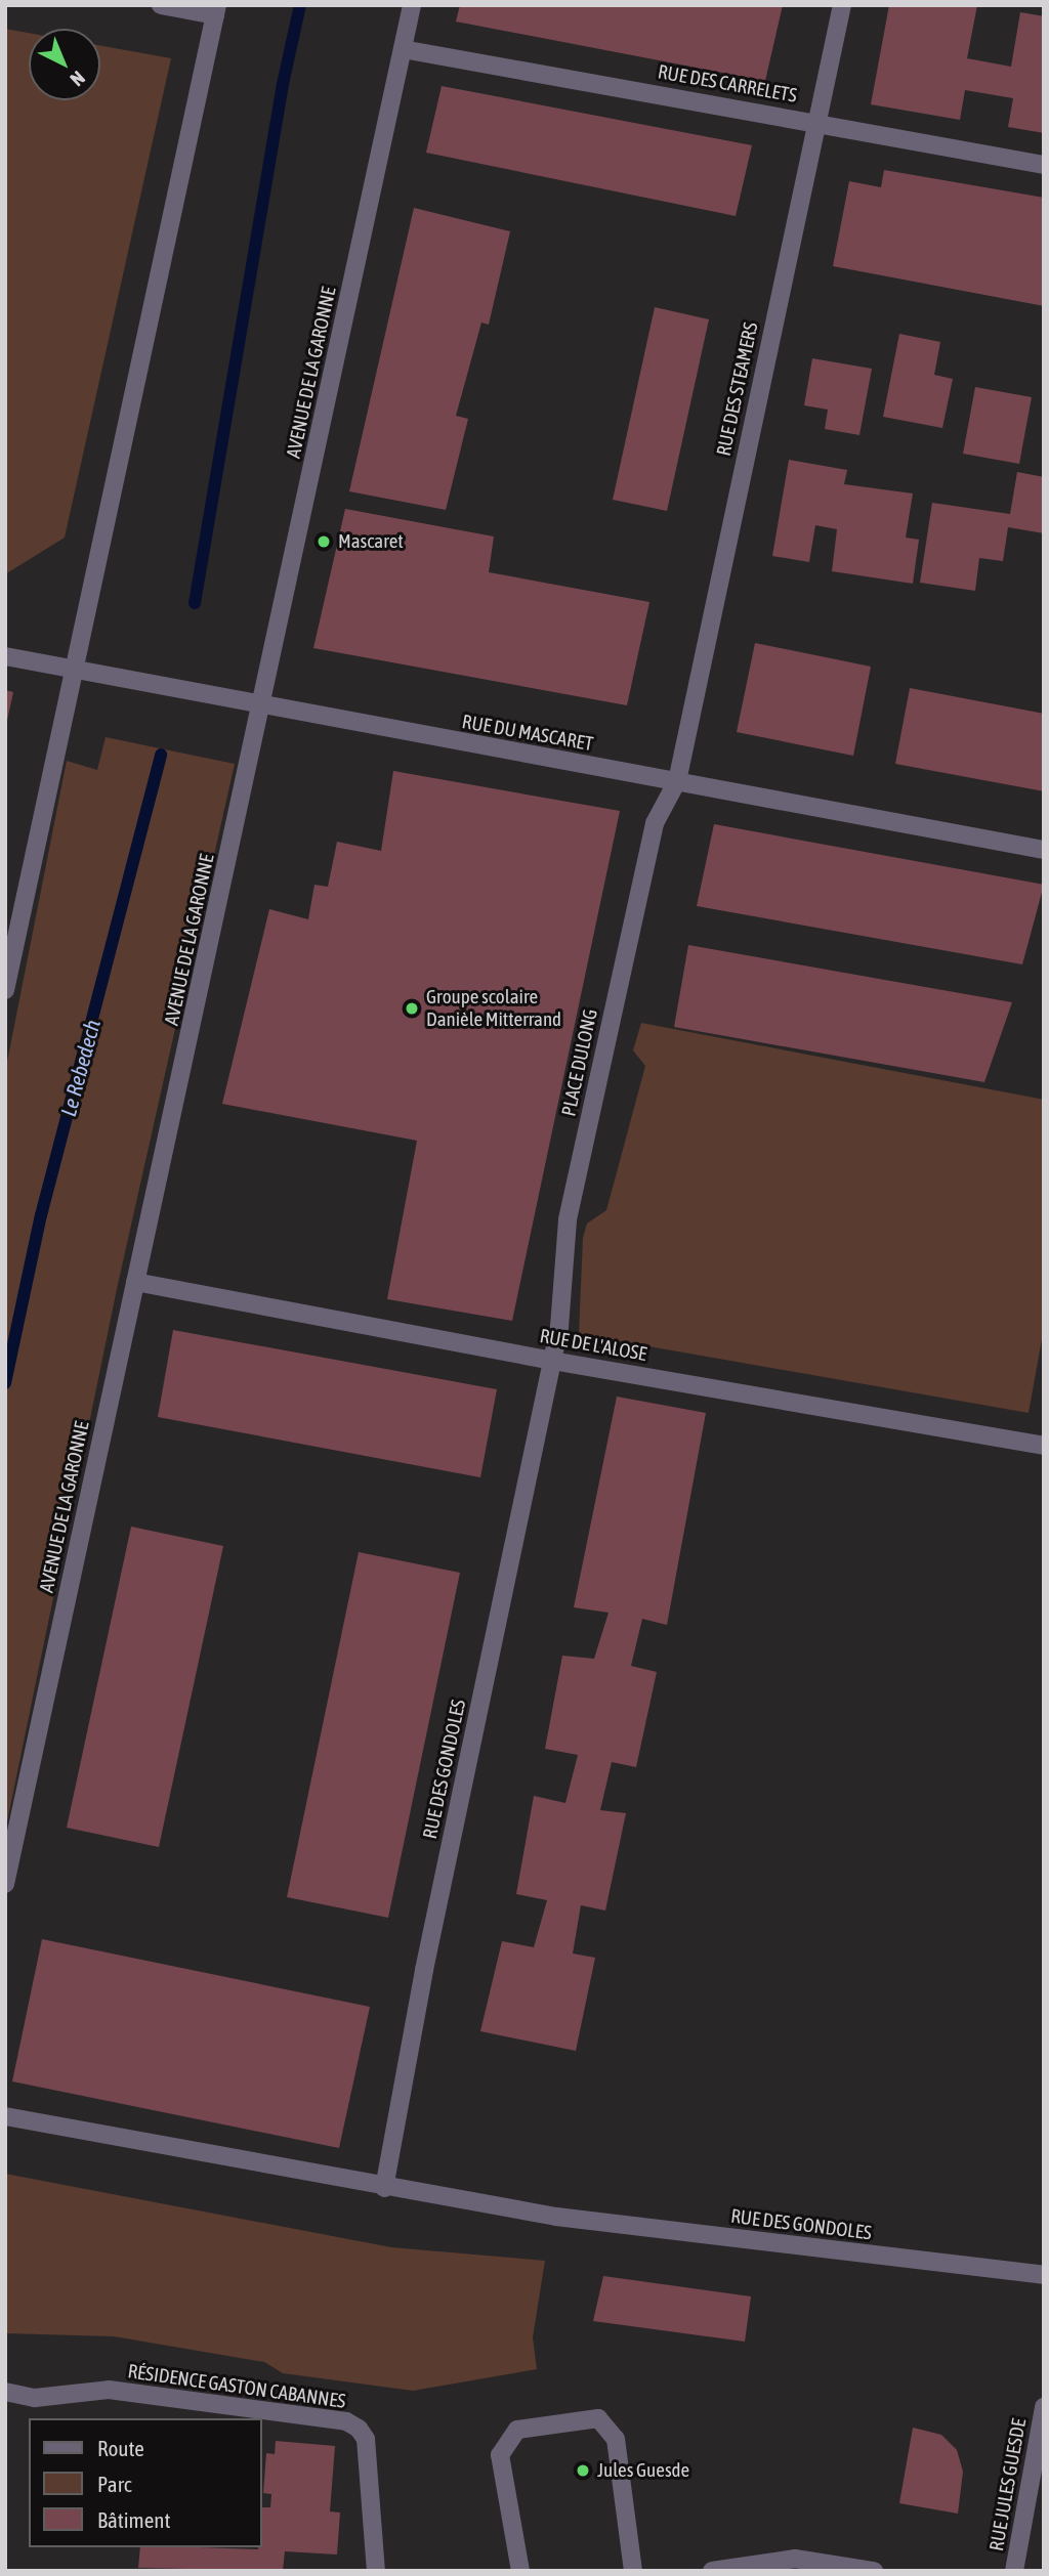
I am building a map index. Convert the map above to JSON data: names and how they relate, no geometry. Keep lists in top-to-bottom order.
{
  "streets": {
    "street": [
      "RUE DES CARRELETS",
      "AVENUE DE LA GARONNE",
      "RUE DES STEAMERS",
      "RUE DU MASCARET",
      "PLACE DULONG",
      "RUE DE L'ALOSE",
      "RUE DES GONDOLES",
      "RÉSIDENCE GASTON CABANNES",
      "RUE JULES GUESDE"
    ]
  },
  "crossings": [
    ["RUE DES CARRELETS", "AVENUE DE LA GARONNE"],
    ["RUE DES CARRELETS", "RUE DES STEAMERS"],
    ["AVENUE DE LA GARONNE", "RUE DU MASCARET"],
    ["AVENUE DE LA GARONNE", "RUE DE L'ALOSE"],
    ["RUE DES STEAMERS", "RUE DU MASCARET"],
    ["RUE DES STEAMERS", "PLACE DULONG"],
    ["RUE DU MASCARET", "PLACE DULONG"],
    ["PLACE DULONG", "RUE DE L'ALOSE"],
    ["PLACE DULONG", "RUE DES GONDOLES"],
    ["RUE DE L'ALOSE", "RUE DES GONDOLES"]
  ],
  "water": ["Le Rebedech"],
  "places": ["Mascaret", "Groupe scolaire Danièle Mitterrand", "Jules Guesde"],
  "legend": ["Route", "Parc", "Bâtiment"],
  "north": "bottom right"
}
